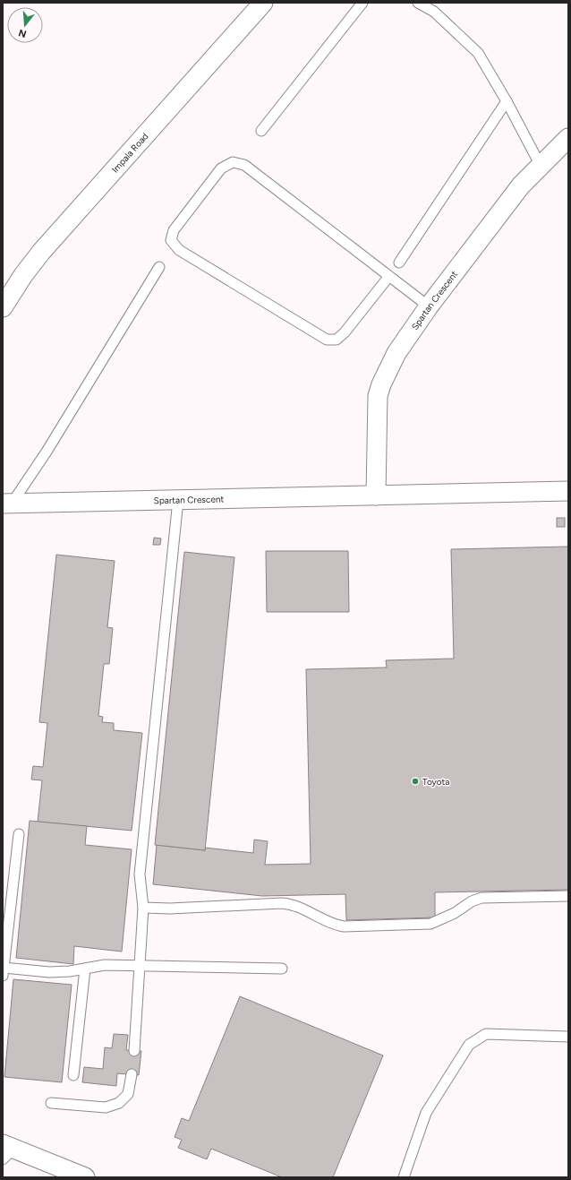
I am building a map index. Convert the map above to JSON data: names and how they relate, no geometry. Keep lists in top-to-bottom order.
{
  "streets": {
    "street": ["Impala Road", "Spartan Crescent"]
  },
  "places": ["Toyota"],
  "north": "bottom"
}
